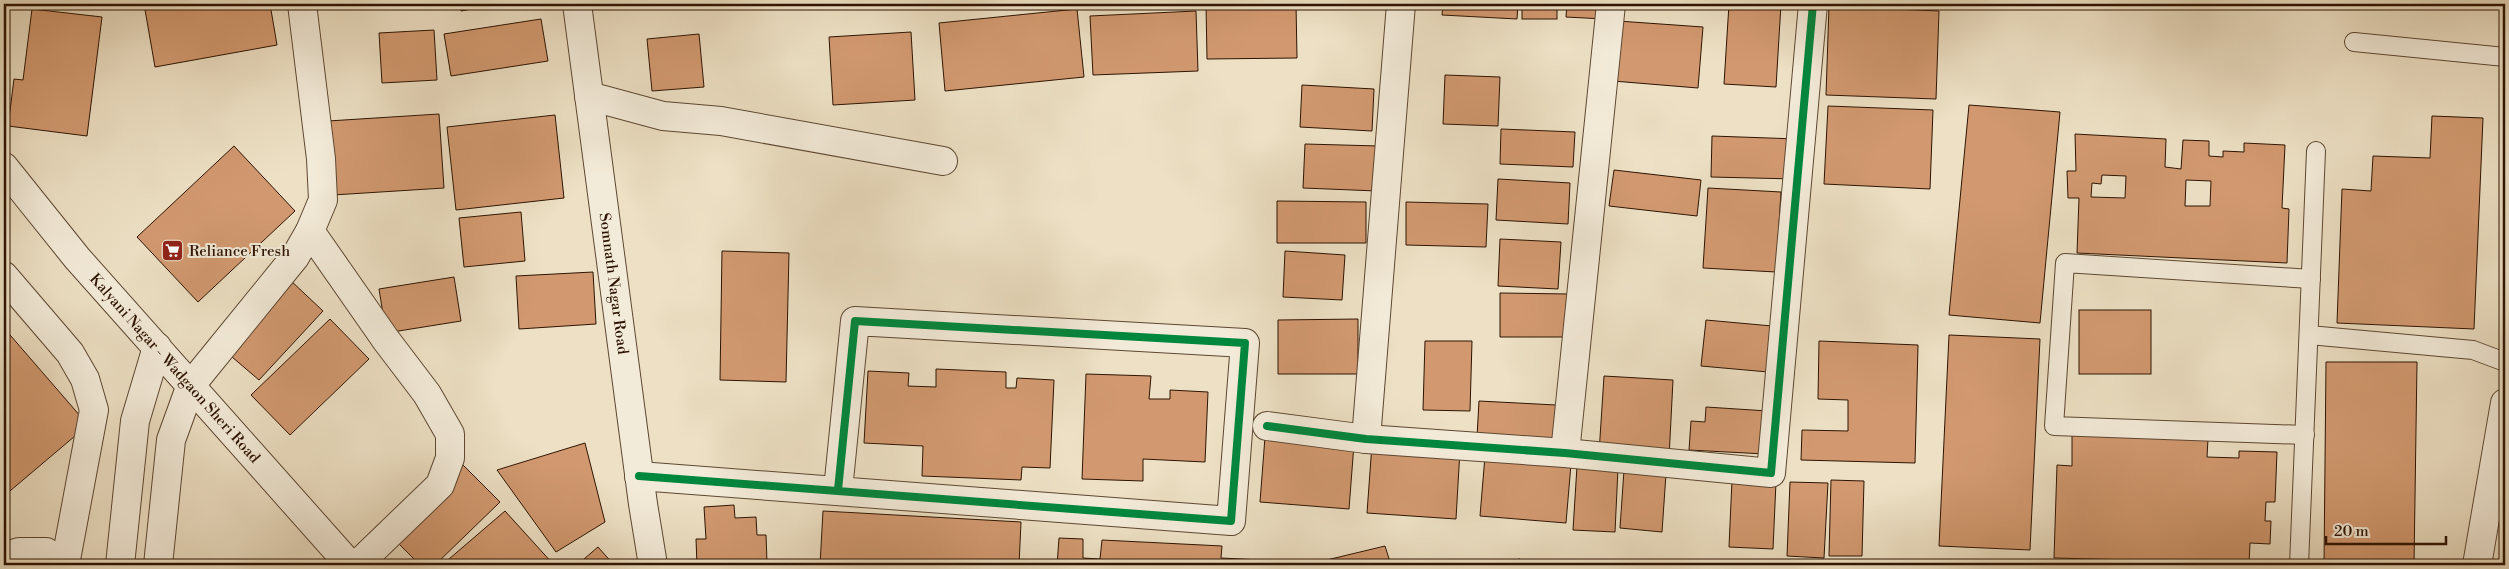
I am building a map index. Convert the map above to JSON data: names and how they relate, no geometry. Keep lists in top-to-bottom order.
{
  "streets": {
    "street": ["Somnath Nagar Road", "Kalyani Nagar - Wadgaon Sheri Road"]
  },
  "places": {
    "supermarket": ["Reliance Fresh"]
  },
  "scale_bar": "20 m"
}
